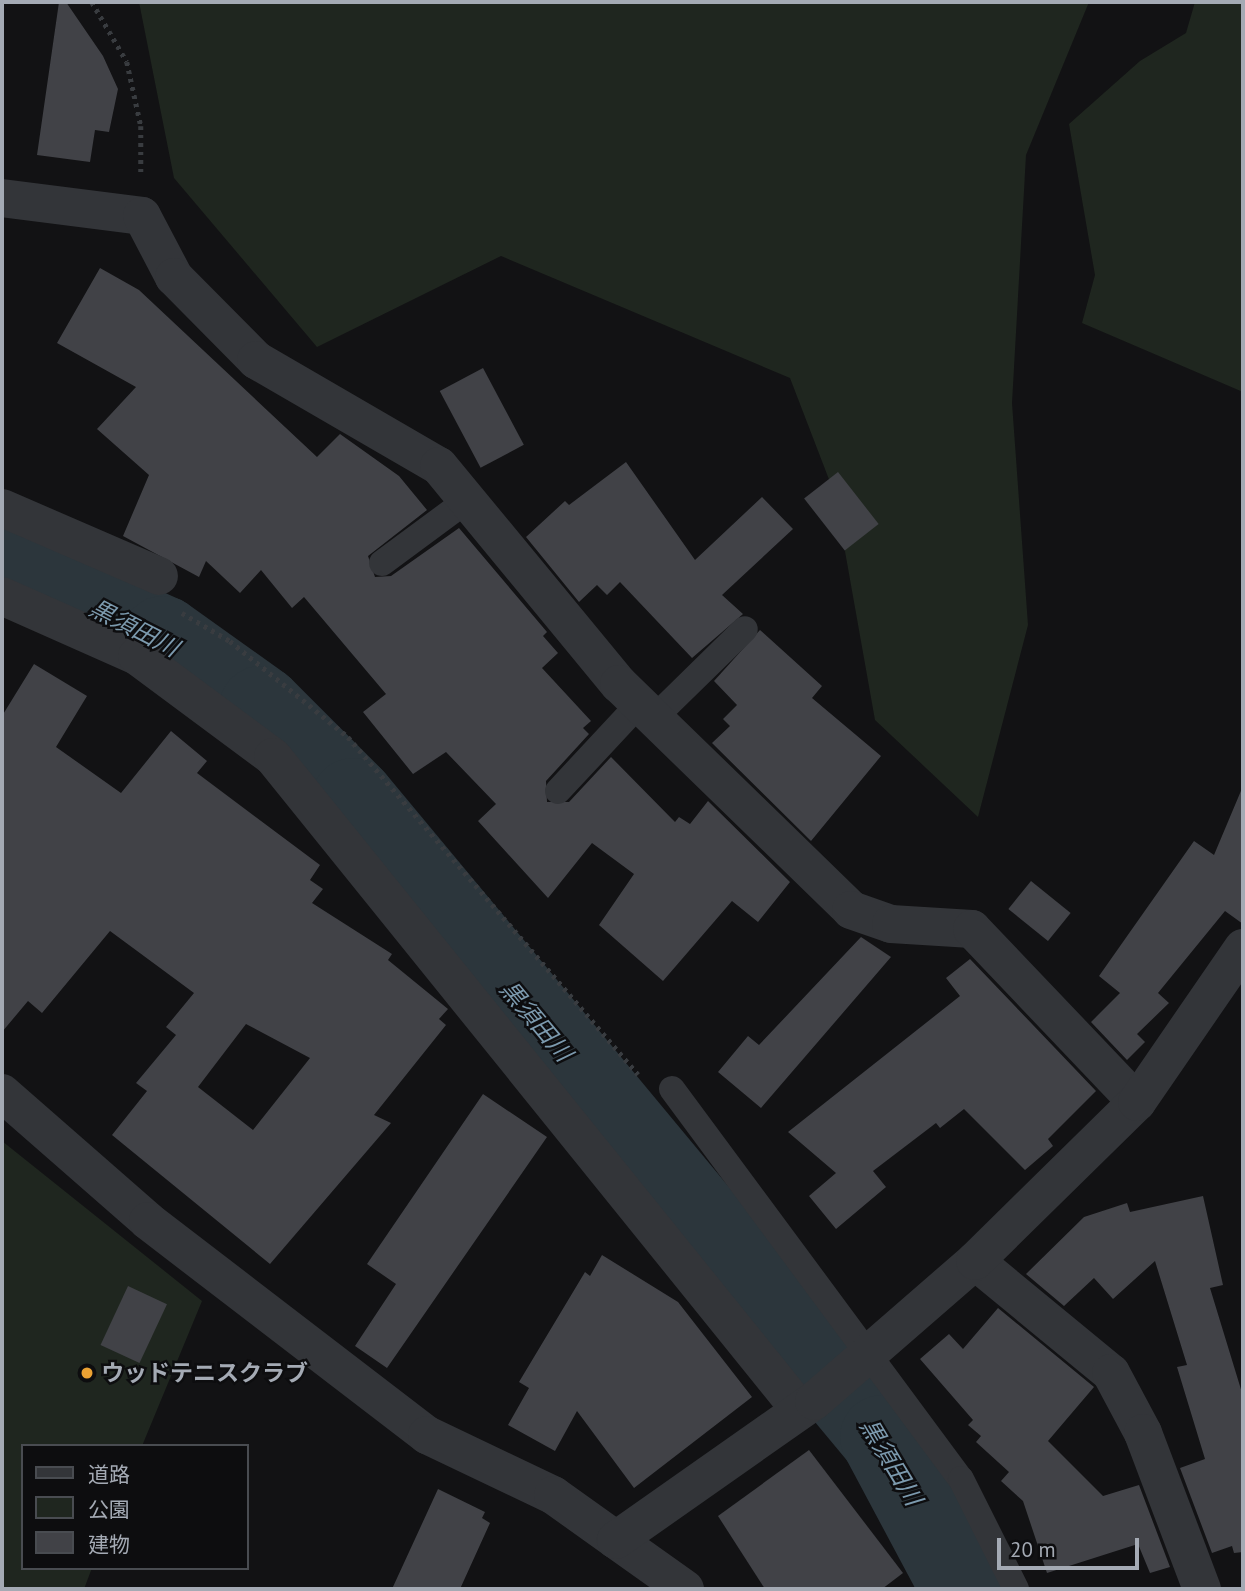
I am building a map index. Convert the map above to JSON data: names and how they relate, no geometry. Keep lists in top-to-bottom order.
{
  "water": ["黒須田川"],
  "places": ["ウッドテニスクラブ"],
  "legend": ["道路", "公園", "建物"],
  "scale_bar": "20 m"
}
